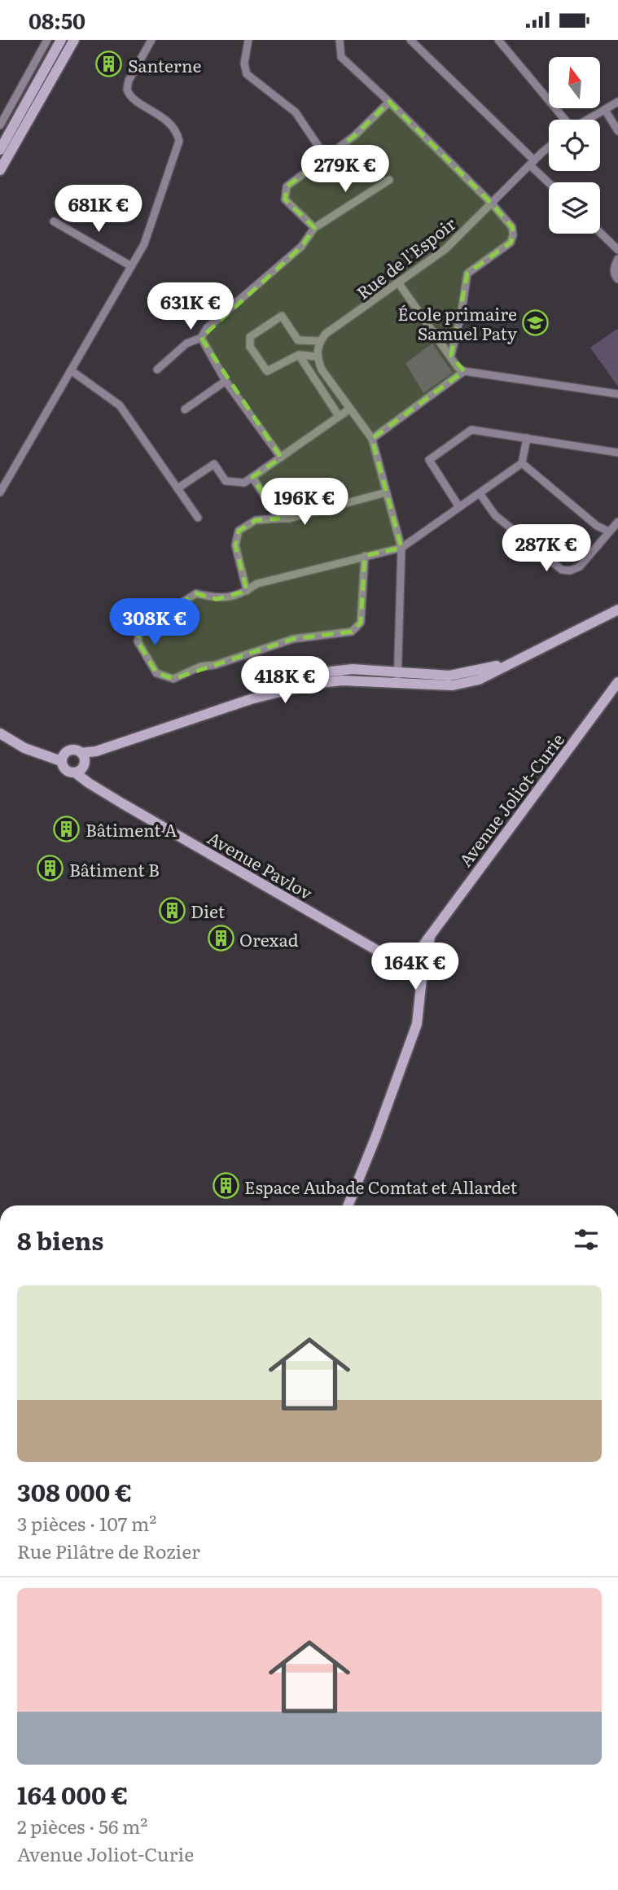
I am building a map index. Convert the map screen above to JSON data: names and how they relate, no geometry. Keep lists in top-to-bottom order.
{
  "streets": {
    "street": ["Rue de l'Espoir", "Avenue Joliot-Curie", "Avenue Pavlov"]
  },
  "crossings": [
    ["Avenue Joliot-Curie", "Avenue Pavlov"]
  ],
  "places": {
    "building": [
      "Santerne",
      "Bâtiment A",
      "Bâtiment B",
      "Diet",
      "Orexad",
      "Espace Aubade Comtat et Allardet"
    ],
    "school or university": ["École primaire Samuel Paty"]
  },
  "north": "top",
  "page": {
    "status": "08:50",
    "price": [
      "279K €",
      "681K €",
      "631K €",
      "196K €",
      "287K €",
      "308K €",
      "418K €",
      "164K €"
    ],
    "heading": "8 biens",
    "list": [
      {
        "name": "308 000 €",
        "note": "3 pièces · 107 m² · Rue Pilâtre de Rozier"
      },
      {
        "name": "164 000 €",
        "note": "2 pièces · 56 m² · Avenue Joliot-Curie"
      }
    ]
  }
}
